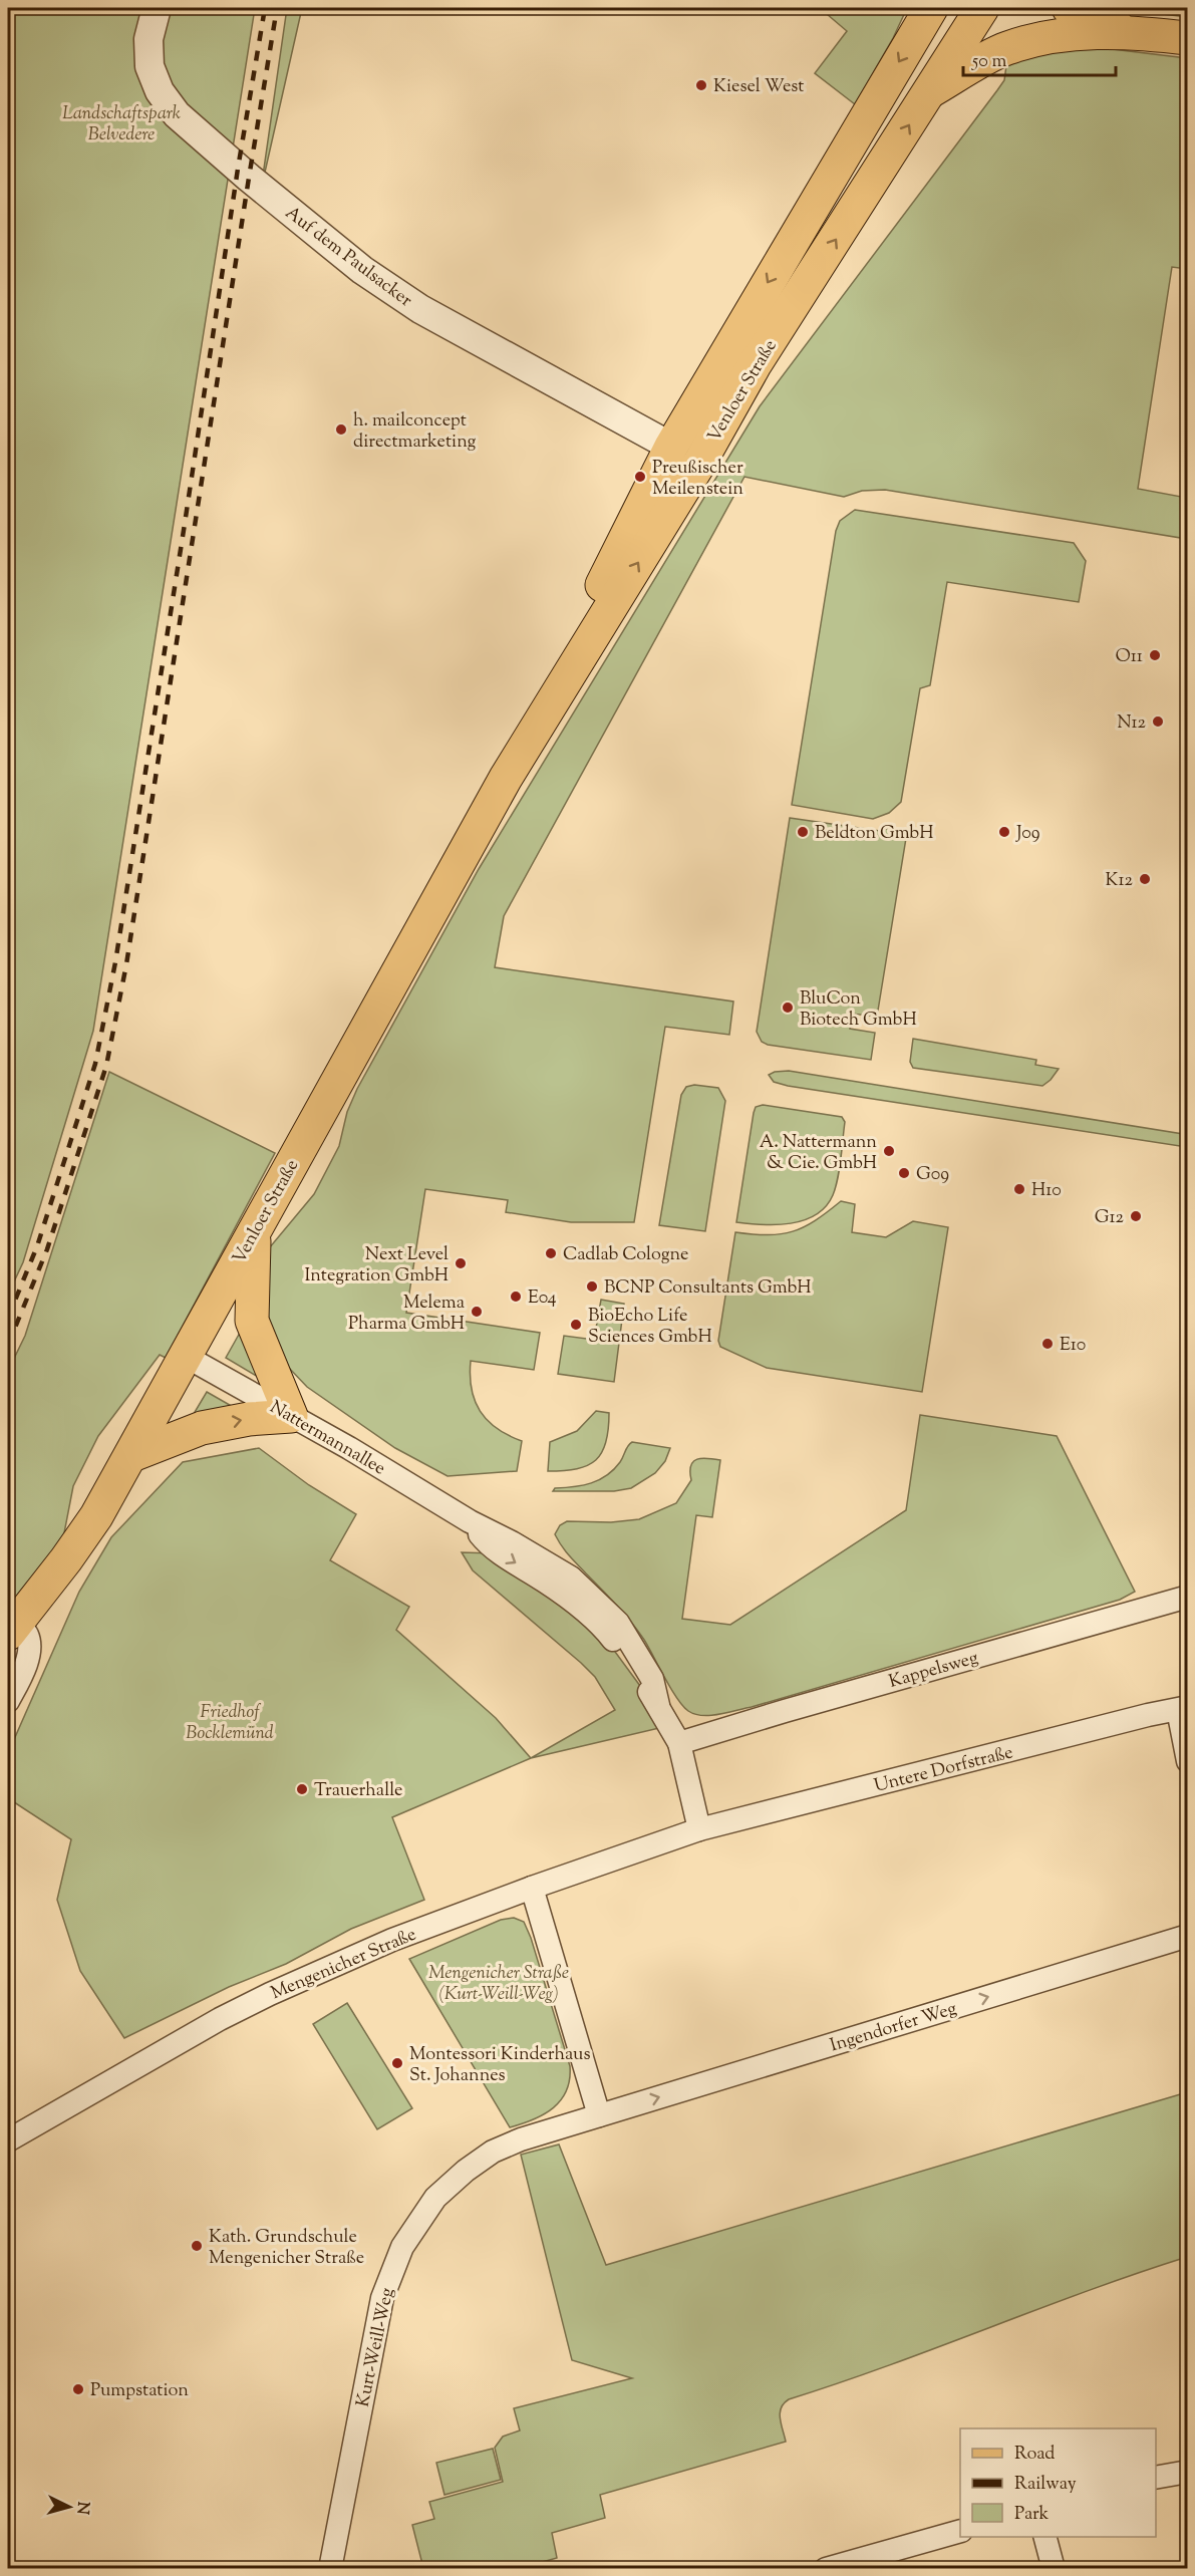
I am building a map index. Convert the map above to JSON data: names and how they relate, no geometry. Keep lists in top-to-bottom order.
{
  "streets": {
    "main road": ["Venloer Straße"],
    "street": [
      "Auf dem Paulsacker",
      "Nattermannallee",
      "Kappelsweg",
      "Untere Dorfstraße",
      "Mengenicher Straße",
      "Ingendorfer Weg",
      "Kurt-Weill-Weg"
    ]
  },
  "crossings": [
    ["Auf dem Paulsacker", "Venloer Straße"],
    ["Venloer Straße", "Nattermannallee"],
    ["Nattermannallee", "Kappelsweg"],
    ["Nattermannallee", "Untere Dorfstraße"],
    ["Nattermannallee", "Mengenicher Straße"],
    ["Untere Dorfstraße", "Mengenicher Straße"],
    ["Ingendorfer Weg", "Kurt-Weill-Weg"]
  ],
  "one_way": ["Ingendorfer Weg"],
  "parks": ["Landschaftspark Belvedere", "Friedhof Bocklemünd", "Mengenicher Straße (Kurt-Weill-Weg)"],
  "places": [
    "Kiesel West",
    "h. mailconcept directmarketing",
    "Preußischer Meilenstein",
    "O11",
    "N12",
    "Beldton GmbH",
    "J09",
    "K12",
    "BluCon Biotech GmbH",
    "A. Nattermann & Cie. GmbH",
    "G09",
    "H10",
    "G12",
    "Cadlab Cologne",
    "Next Level Integration GmbH",
    "BCNP Consultants GmbH",
    "E04",
    "Melema Pharma GmbH",
    "BioEcho Life Sciences GmbH",
    "E10",
    "Trauerhalle",
    "Montessori Kinderhaus St. Johannes",
    "Kath. Grundschule Mengenicher Straße",
    "Pumpstation"
  ],
  "legend": ["Road", "Railway", "Park"],
  "scale_bar": "50 m",
  "north": "right"
}
